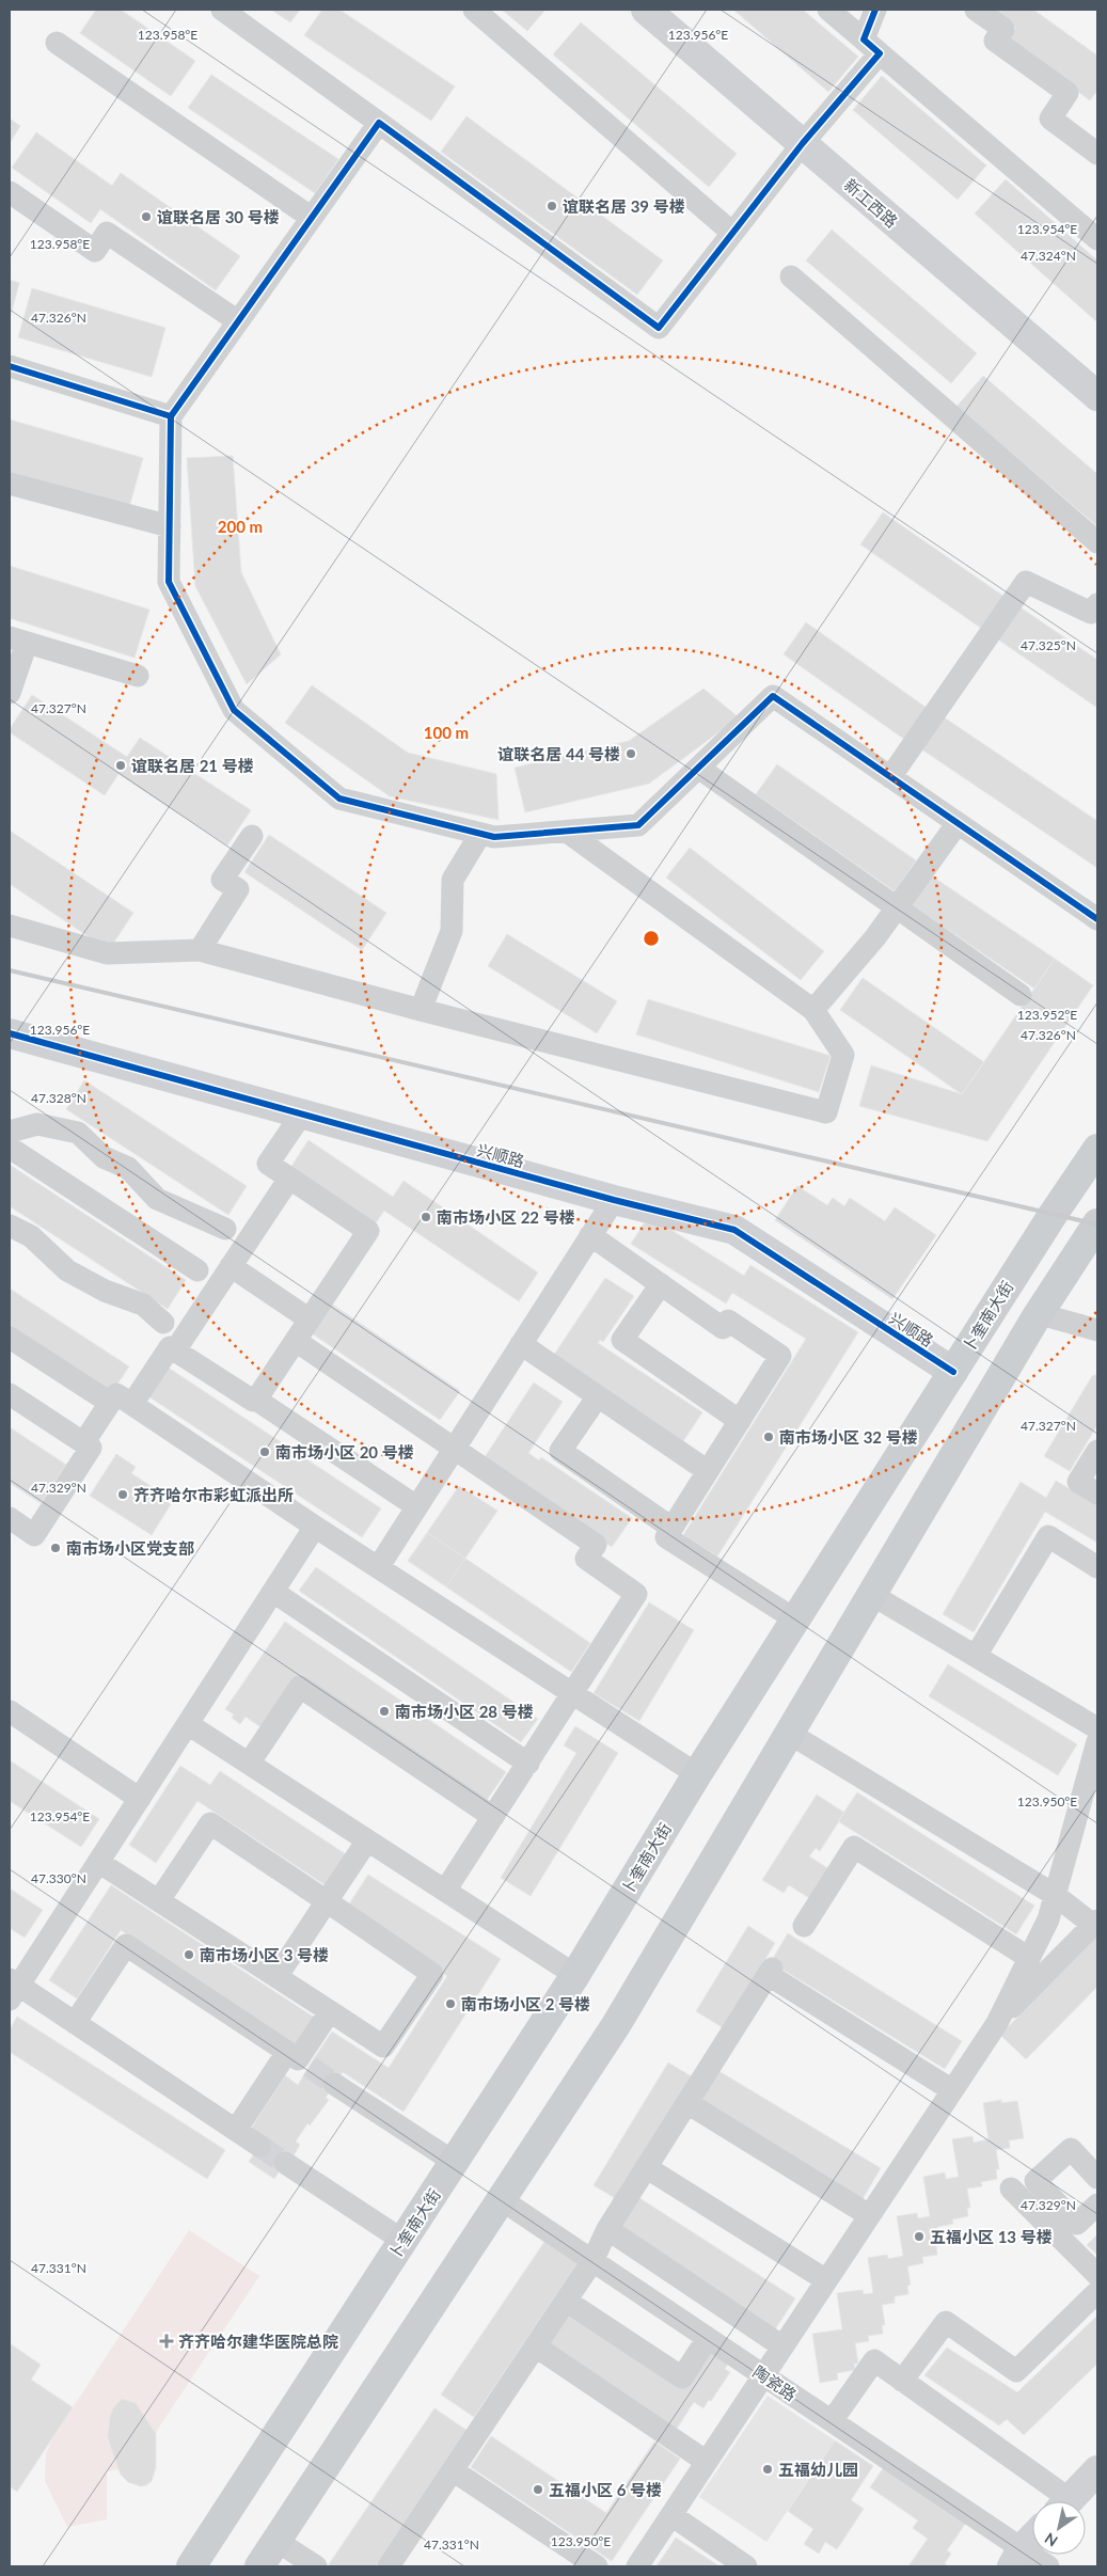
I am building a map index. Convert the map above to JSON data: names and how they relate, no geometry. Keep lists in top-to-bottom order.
{
  "streets": {
    "main road": ["卜奎南大街"],
    "street": ["新工西路", "兴顺路", "陶瓷路"]
  },
  "crossings": [
    ["兴顺路", "卜奎南大街"]
  ],
  "places": {
    "other": [
      "谊联名居 39 号楼",
      "谊联名居 30 号楼",
      "谊联名居 44 号楼",
      "谊联名居 21 号楼",
      "南市场小区 22 号楼",
      "南市场小区 32 号楼",
      "南市场小区 20 号楼",
      "齐齐哈尔市彩虹派出所",
      "南市场小区党支部",
      "南市场小区 28 号楼",
      "南市场小区 3 号楼",
      "南市场小区 2 号楼",
      "五福小区 13 号楼",
      "五福幼儿园",
      "五福小区 6 号楼"
    ],
    "health": ["齐齐哈尔建华医院总院"]
  },
  "north": "bottom left",
  "coordinates": [
    "123.958°E",
    "123.956°E",
    "123.954°E",
    "47.324°N",
    "47.326°N",
    "47.325°N",
    "47.327°N",
    "123.952°E",
    "47.328°N",
    "47.329°N",
    "123.950°E",
    "47.330°N",
    "47.331°N"
  ],
  "rings": ["200 m", "100 m"]
}
